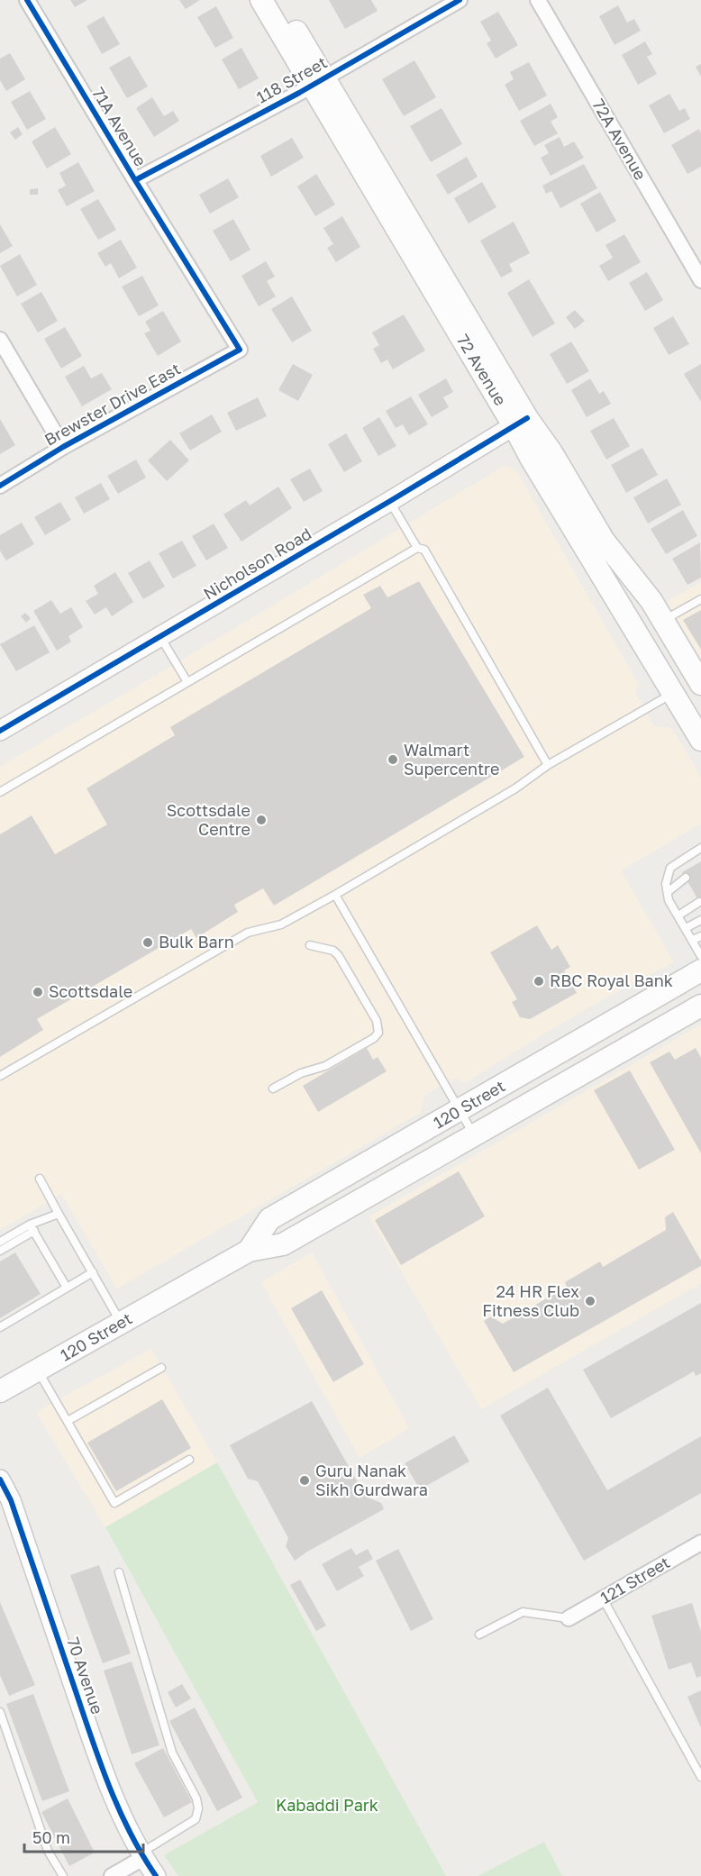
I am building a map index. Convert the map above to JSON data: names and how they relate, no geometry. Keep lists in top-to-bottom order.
{
  "streets": {
    "main road": ["72 Avenue", "120 Street"],
    "street": [
      "118 Street",
      "71A Avenue",
      "72A Avenue",
      "Brewster Drive East",
      "Nicholson Road",
      "121 Street",
      "70 Avenue"
    ]
  },
  "crossings": [
    ["118 Street", "71A Avenue"],
    ["118 Street", "72 Avenue"],
    ["71A Avenue", "Brewster Drive East"],
    ["72 Avenue", "Nicholson Road"]
  ],
  "parks": ["Kabaddi Park"],
  "places": [
    "Walmart Supercentre",
    "Scottsdale Centre",
    "Bulk Barn",
    "RBC Royal Bank",
    "Scottsdale",
    "24 HR Flex Fitness Club",
    "Guru Nanak Sikh Gurdwara"
  ],
  "scale_bar": "50 m"
}
